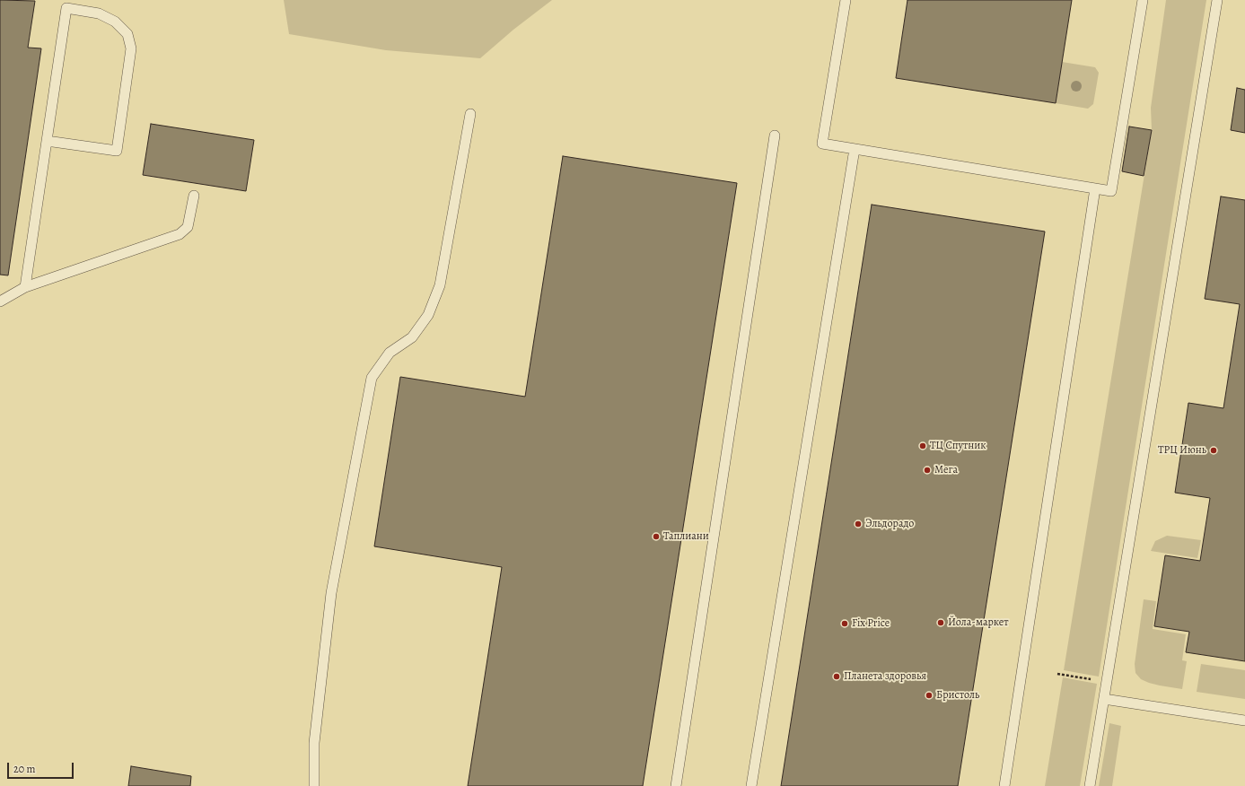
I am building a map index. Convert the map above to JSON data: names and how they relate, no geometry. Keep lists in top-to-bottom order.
{
  "places": [
    "ТЦ Спутник",
    "ТРЦ Июнь",
    "Мега",
    "Эльдорадо",
    "Таплиани",
    "Йола-маркет",
    "Fix Price",
    "Планета здоровья",
    "Бристоль"
  ],
  "scale_bar": "20 m"
}
